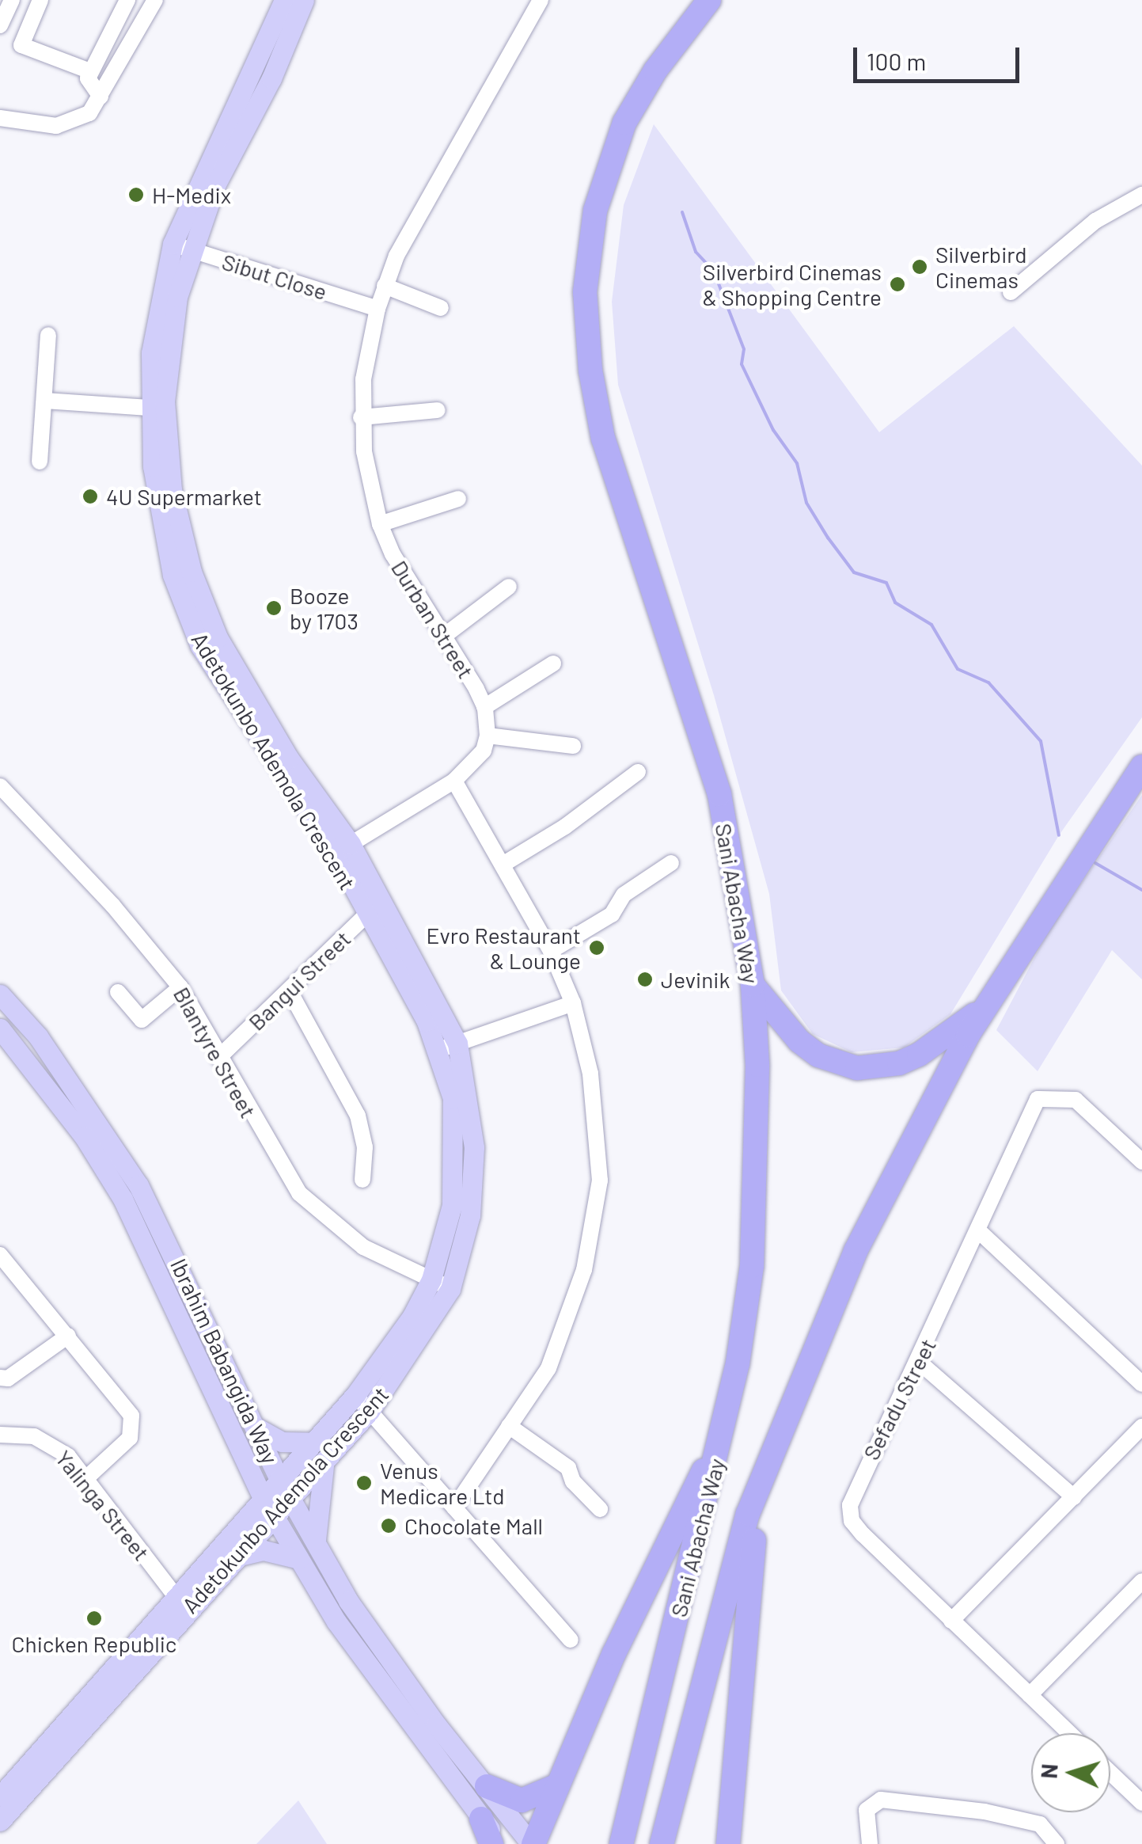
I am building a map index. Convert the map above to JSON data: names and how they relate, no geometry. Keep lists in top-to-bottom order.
{
  "streets": {
    "highway": ["Sani Abacha Way"],
    "main road": ["Adetokunbo Ademola Crescent", "Ibrahim Babangida Way"],
    "street": [
      "Sibut Close",
      "Durban Street",
      "Bangui Street",
      "Blantyre Street",
      "Sefadu Street",
      "Yalinga Street"
    ]
  },
  "crossings": [
    ["Sibut Close", "Durban Street"],
    ["Sibut Close", "Adetokunbo Ademola Crescent"],
    ["Adetokunbo Ademola Crescent", "Bangui Street"],
    ["Adetokunbo Ademola Crescent", "Blantyre Street"],
    ["Adetokunbo Ademola Crescent", "Ibrahim Babangida Way"],
    ["Adetokunbo Ademola Crescent", "Yalinga Street"],
    ["Bangui Street", "Blantyre Street"]
  ],
  "places": [
    "H-Medix",
    "Silverbird Cinemas",
    "Silverbird Cinemas & Shopping Centre",
    "4U Supermarket",
    "Booze by 1703",
    "Evro Restaurant & Lounge",
    "Jevinik",
    "Venus Medicare Ltd",
    "Chocolate Mall",
    "Chicken Republic"
  ],
  "scale_bar": "100 m",
  "north": "left"
}
